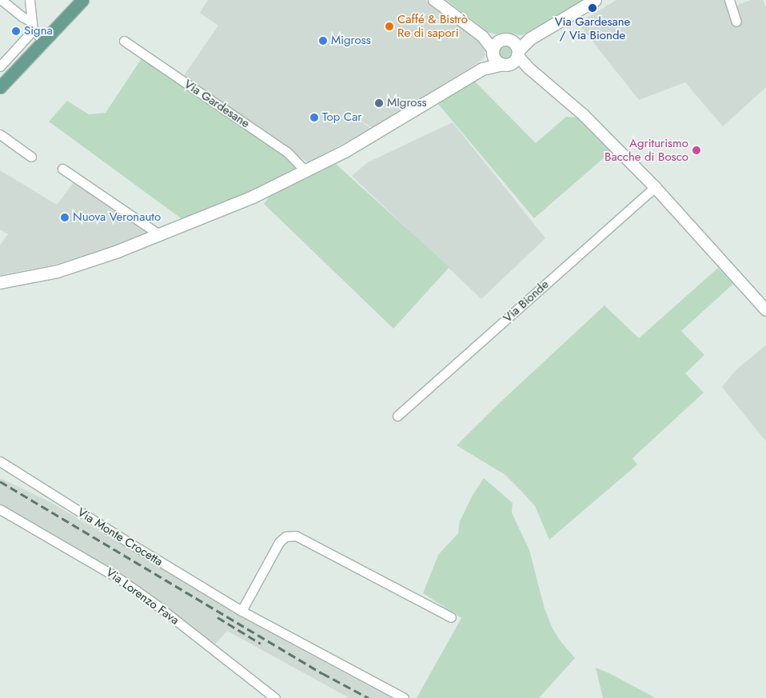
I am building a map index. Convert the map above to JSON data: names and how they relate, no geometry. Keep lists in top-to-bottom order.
{
  "streets": {
    "street": [
      "Via Gardesane",
      "Via Bionde",
      "Via Monte Crocetta",
      "Via Lorenzo Fava"
    ]
  },
  "places": [
    "Via Gardesane / Via Bionde",
    "Caffé & Bistrò Re di sapori",
    "Signa",
    "Migross",
    "MIgross",
    "Top Car",
    "Agriturismo Bacche di Bosco",
    "Nuova Veronauto"
  ]
}
